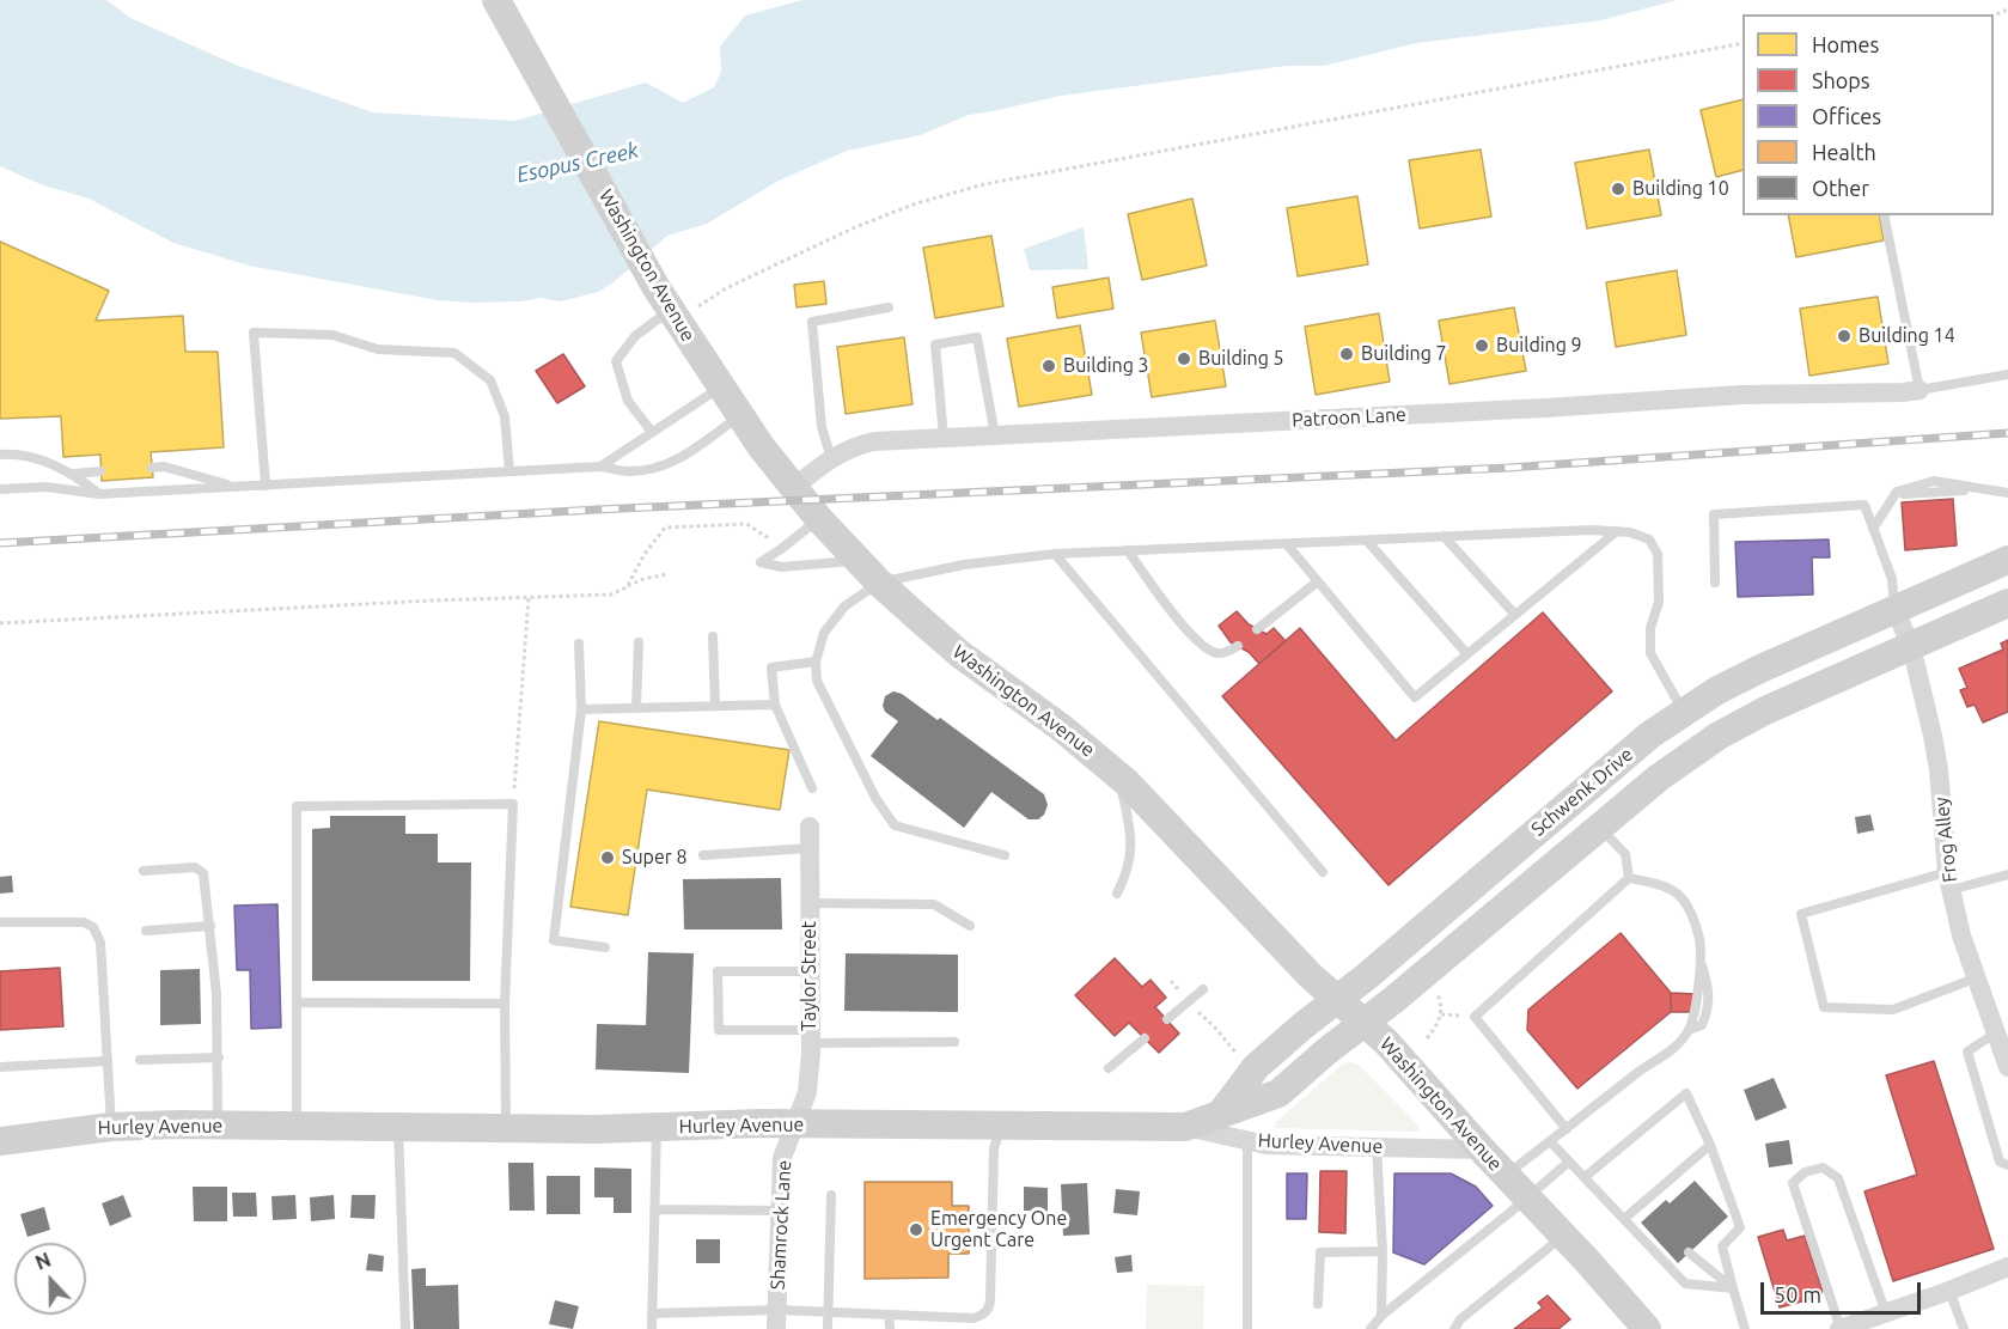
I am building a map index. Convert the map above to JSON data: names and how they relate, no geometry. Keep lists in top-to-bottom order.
{
  "streets": {
    "street": [
      "Washington Avenue",
      "Patroon Lane",
      "Schwenk Drive",
      "Frog Alley",
      "Taylor Street",
      "Hurley Avenue",
      "Shamrock Lane"
    ]
  },
  "crossings": [
    ["Washington Avenue", "Patroon Lane"],
    ["Washington Avenue", "Schwenk Drive"],
    ["Washington Avenue", "Hurley Avenue"],
    ["Schwenk Drive", "Frog Alley"],
    ["Schwenk Drive", "Hurley Avenue"],
    ["Taylor Street", "Hurley Avenue"],
    ["Taylor Street", "Shamrock Lane"],
    ["Hurley Avenue", "Shamrock Lane"]
  ],
  "water": ["Esopus Creek"],
  "places": [
    "Building 10",
    "Building 14",
    "Building 9",
    "Building 7",
    "Building 5",
    "Building 3",
    "Super 8",
    "Emergency One Urgent Care"
  ],
  "legend": [
    "Homes",
    "Shops",
    "Offices",
    "Health",
    "Other"
  ],
  "scale_bar": "50 m",
  "north": "top"
}
